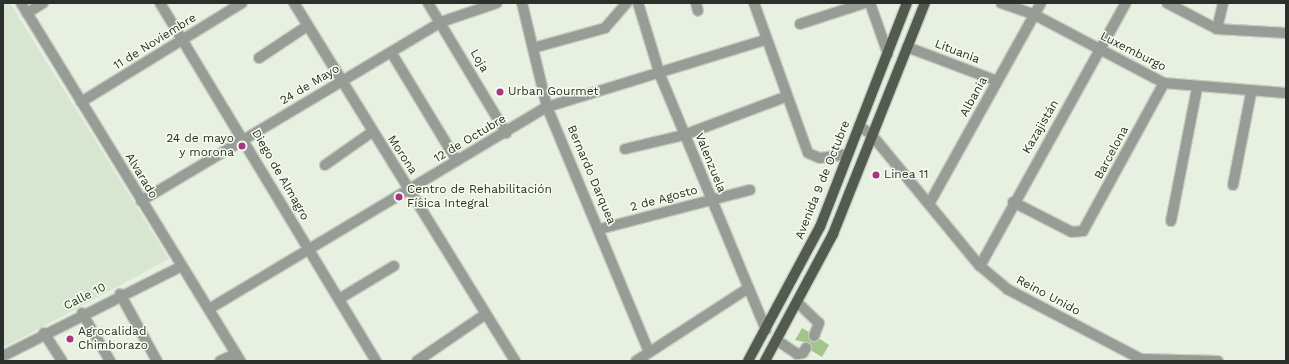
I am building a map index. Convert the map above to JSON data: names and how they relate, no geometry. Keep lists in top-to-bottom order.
{
  "streets": {
    "main road": ["Avenida 9 de Octubre"],
    "street": [
      "11 de Noviembre",
      "Lituania",
      "Luxemburgo",
      "Loja",
      "24 de Mayo",
      "Albania",
      "Kazajistán",
      "12 de Octubre",
      "Barcelona",
      "Morona",
      "Valenzuela",
      "Diego de Almagro",
      "Bernardo Darquea",
      "Alvarado",
      "2 de Agosto",
      "Reino Unido",
      "Calle 10"
    ]
  },
  "crossings": [
    ["11 de Noviembre", "Diego de Almagro"],
    ["11 de Noviembre", "Alvarado"],
    ["Lituania", "Albania"],
    ["Luxemburgo", "Albania"],
    ["Luxemburgo", "Kazajistán"],
    ["Luxemburgo", "Barcelona"],
    ["Loja", "24 de Mayo"],
    ["Loja", "12 de Octubre"],
    ["24 de Mayo", "Morona"],
    ["24 de Mayo", "Diego de Almagro"],
    ["24 de Mayo", "Alvarado"],
    ["Albania", "Reino Unido"],
    ["Kazajistán", "Barcelona"],
    ["Kazajistán", "Reino Unido"],
    ["12 de Octubre", "Morona"],
    ["12 de Octubre", "Valenzuela"],
    ["12 de Octubre", "Diego de Almagro"],
    ["12 de Octubre", "Bernardo Darquea"],
    ["12 de Octubre", "Alvarado"],
    ["Valenzuela", "Avenida 9 de Octubre"],
    ["Valenzuela", "2 de Agosto"],
    ["Bernardo Darquea", "2 de Agosto"],
    ["Alvarado", "Calle 10"],
    ["Avenida 9 de Octubre", "Reino Unido"]
  ],
  "places": [
    "Urban Gourmet",
    "24 de mayo y morona",
    "Linea 11",
    "Centro de Rehabilitación Física Integral",
    "Agrocalidad Chimborazo"
  ]
}
